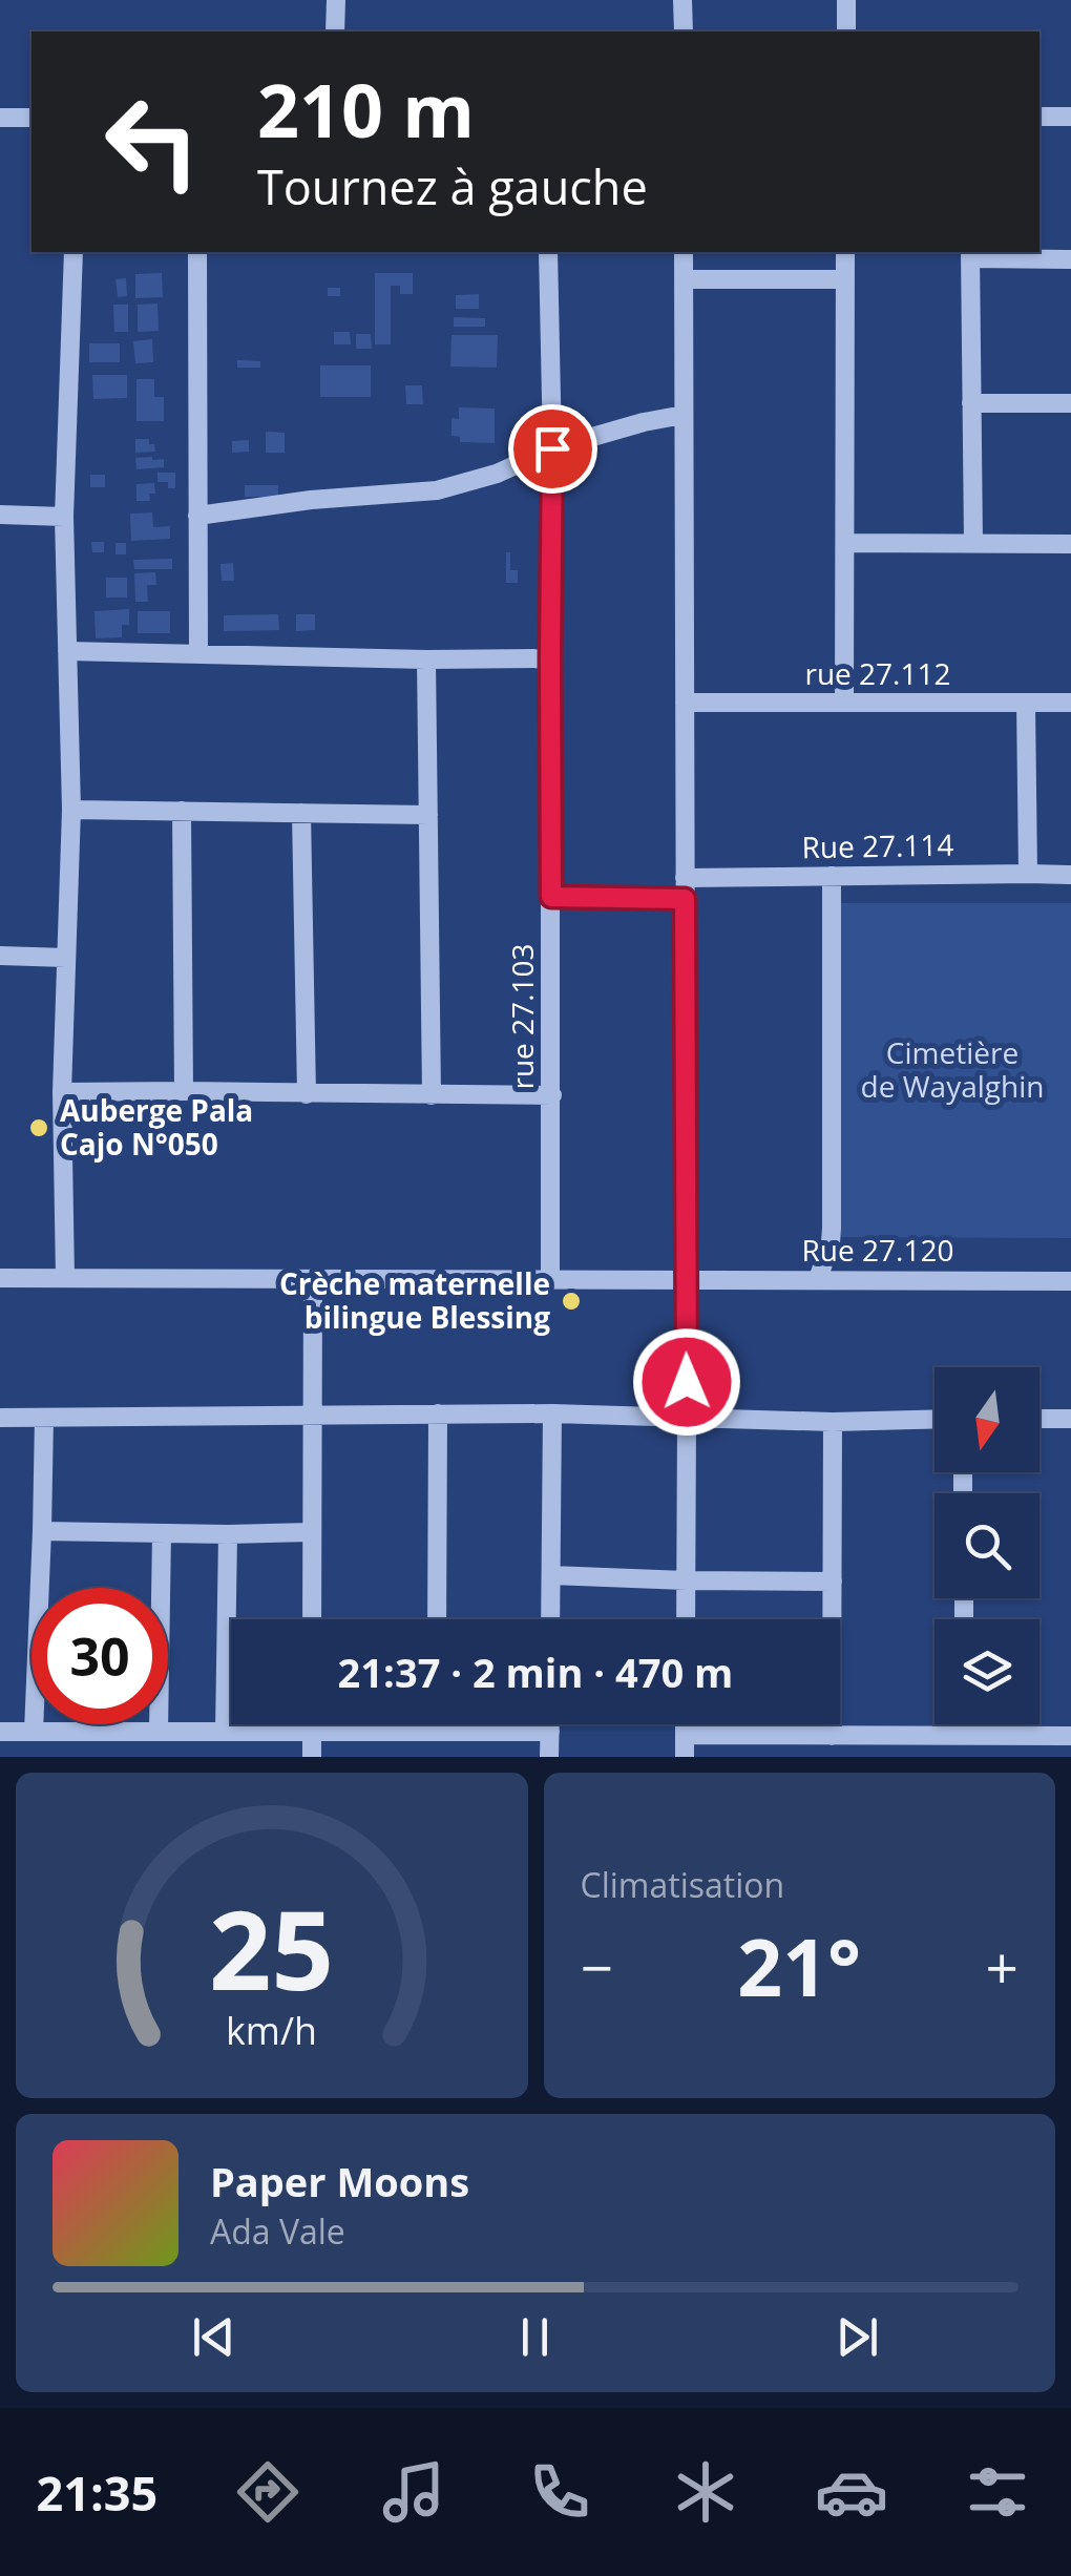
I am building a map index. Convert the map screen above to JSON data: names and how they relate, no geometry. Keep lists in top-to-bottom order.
{
  "streets": {
    "street": [
      "rue 27.112",
      "Rue 27.114",
      "rue 27.103",
      "Rue 27.120"
    ]
  },
  "crossings": [
    ["Rue 27.114", "rue 27.103"],
    ["rue 27.103", "Rue 27.120"]
  ],
  "parks": ["Cimetière de Wayalghin"],
  "places": ["Auberge Pala Cajo N°050", "Crèche maternelle bilingue Blessing"],
  "north": "bottom",
  "page": {
    "turn": ["210 m", "Tournez à gauche"],
    "limit": "30",
    "trip": "21:37 · 2 min · 470 m",
    "tile": "Climatisation",
    "heat": ["−", "21°", "+"],
    "song": ["Paper Moons", "Ada Vale"],
    "tabs": "21:35",
    "gauge": ["25", "km/h"]
  }
}
